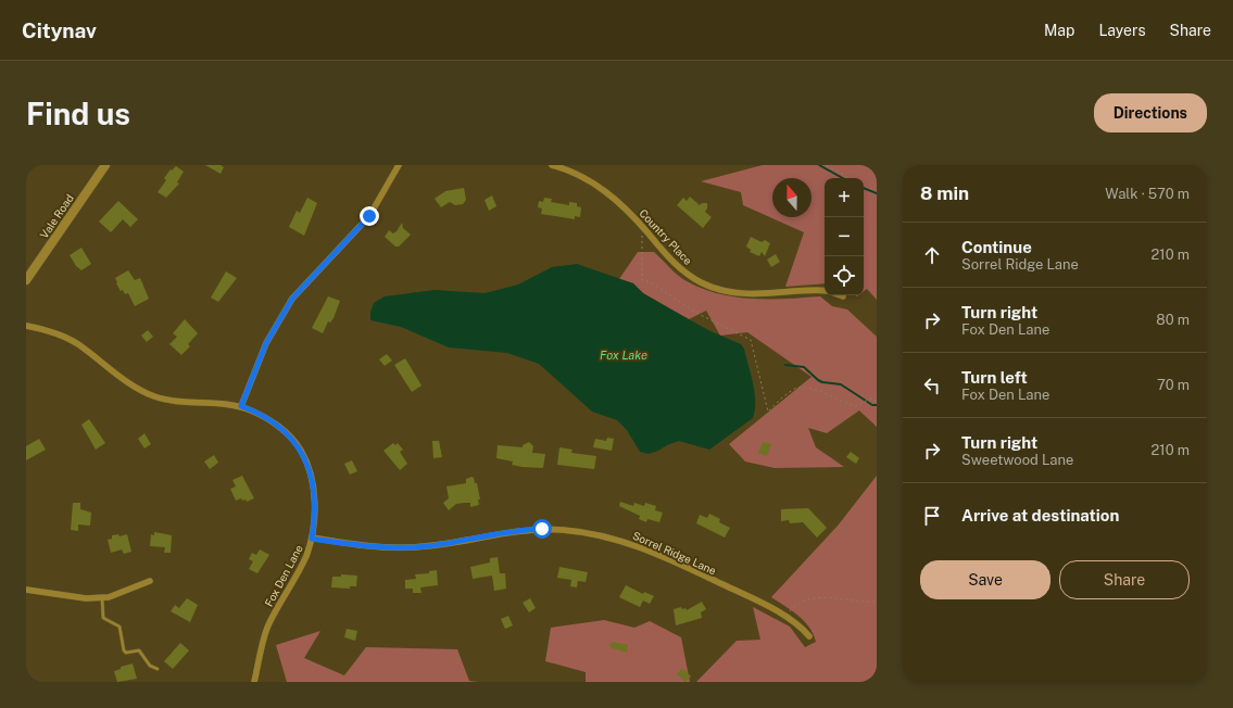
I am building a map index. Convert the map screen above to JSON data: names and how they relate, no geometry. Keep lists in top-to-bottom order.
{
  "streets": {
    "main road": ["Vale Road"],
    "street": ["Country Place", "Sorrel Ridge Lane", "Fox Den Lane"]
  },
  "crossings": [
    ["Sorrel Ridge Lane", "Fox Den Lane"]
  ],
  "water": ["Fox Lake"],
  "north": "top",
  "page": {
    "header": "Citynav",
    "nav": ["Map", "Layers", "Share"],
    "buttons": [
      "Directions",
      ["Save", "Share"]
    ],
    "title": "Find us",
    "heading": ["8 min", "Walk · 570 m"],
    "map_buttons": ["+", "−"],
    "list": [
      ["Continue", "Sorrel Ridge Lane", "210 m"],
      ["Turn right", "Fox Den Lane", "80 m"],
      ["Turn left", "Fox Den Lane", "70 m"],
      ["Turn right", "Sweetwood Lane", "210 m"],
      "Arrive at destination"
    ]
  }
}
